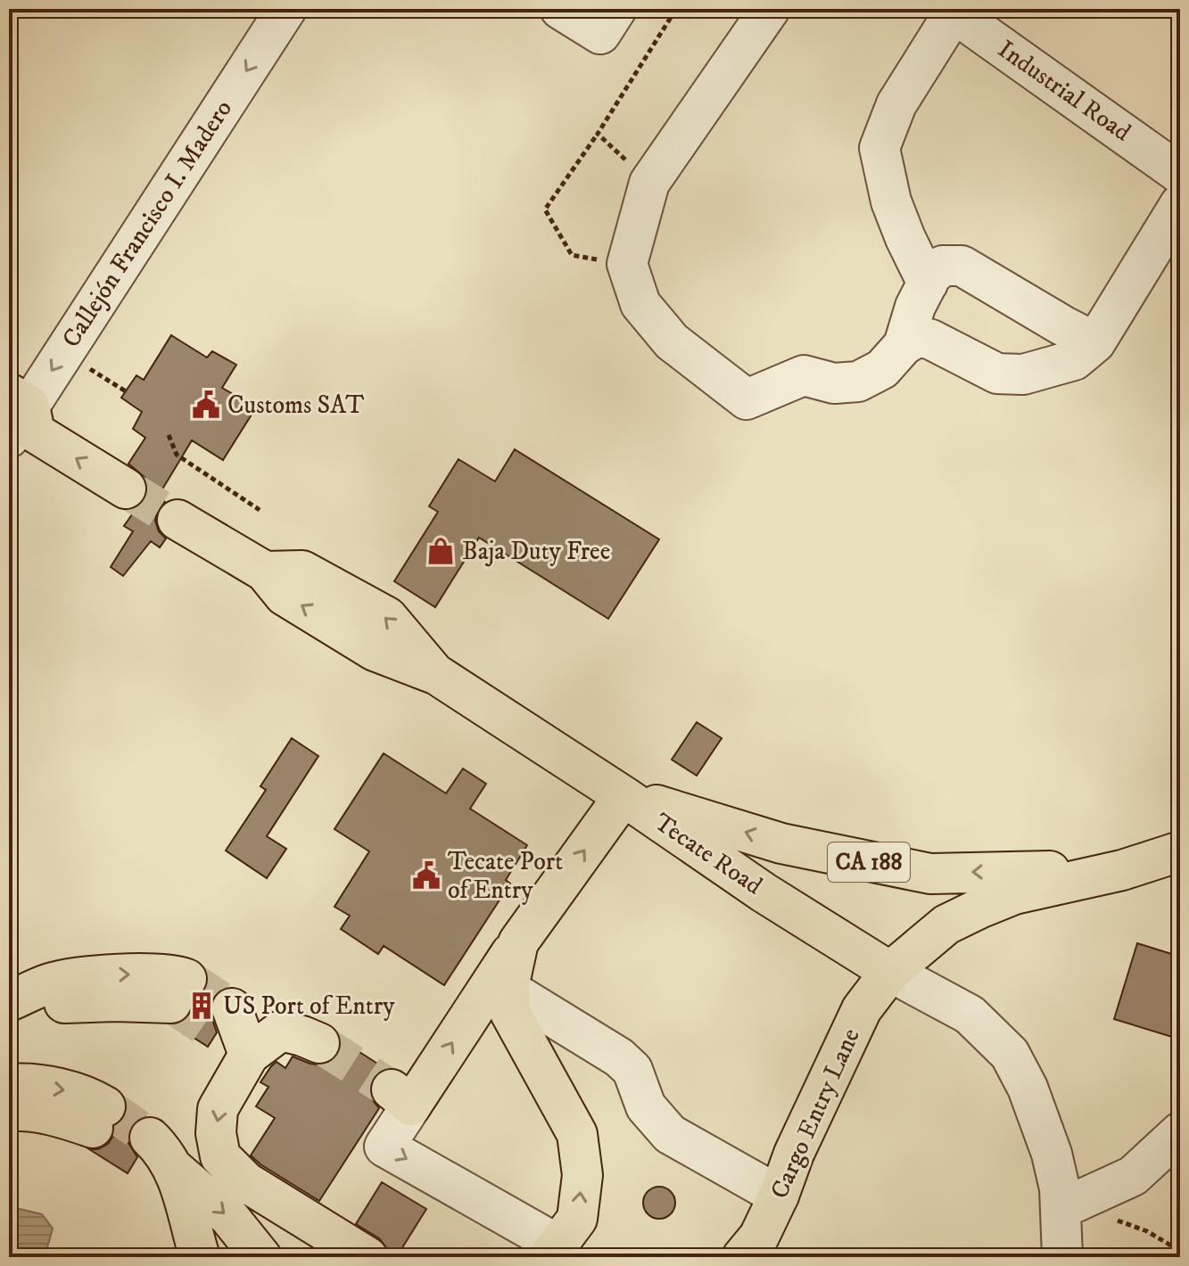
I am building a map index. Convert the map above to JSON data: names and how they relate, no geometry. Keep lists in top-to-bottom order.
{
  "streets": {
    "highway": ["Tecate Road", "CA 188", "Cargo Entry Lane"],
    "street": ["Industrial Road", "Callejón Francisco I. Madero"]
  },
  "crossings": [
    ["Tecate Road", "CA 188"],
    ["Tecate Road", "Cargo Entry Lane"],
    ["CA 188", "Cargo Entry Lane"]
  ],
  "one_way": ["Callejón Francisco I. Madero", "Tecate Road"],
  "places": {
    "public building": ["Customs SAT", "Tecate Port of Entry"],
    "shop": ["Baja Duty Free"],
    "building": ["US Port of Entry"]
  }
}
